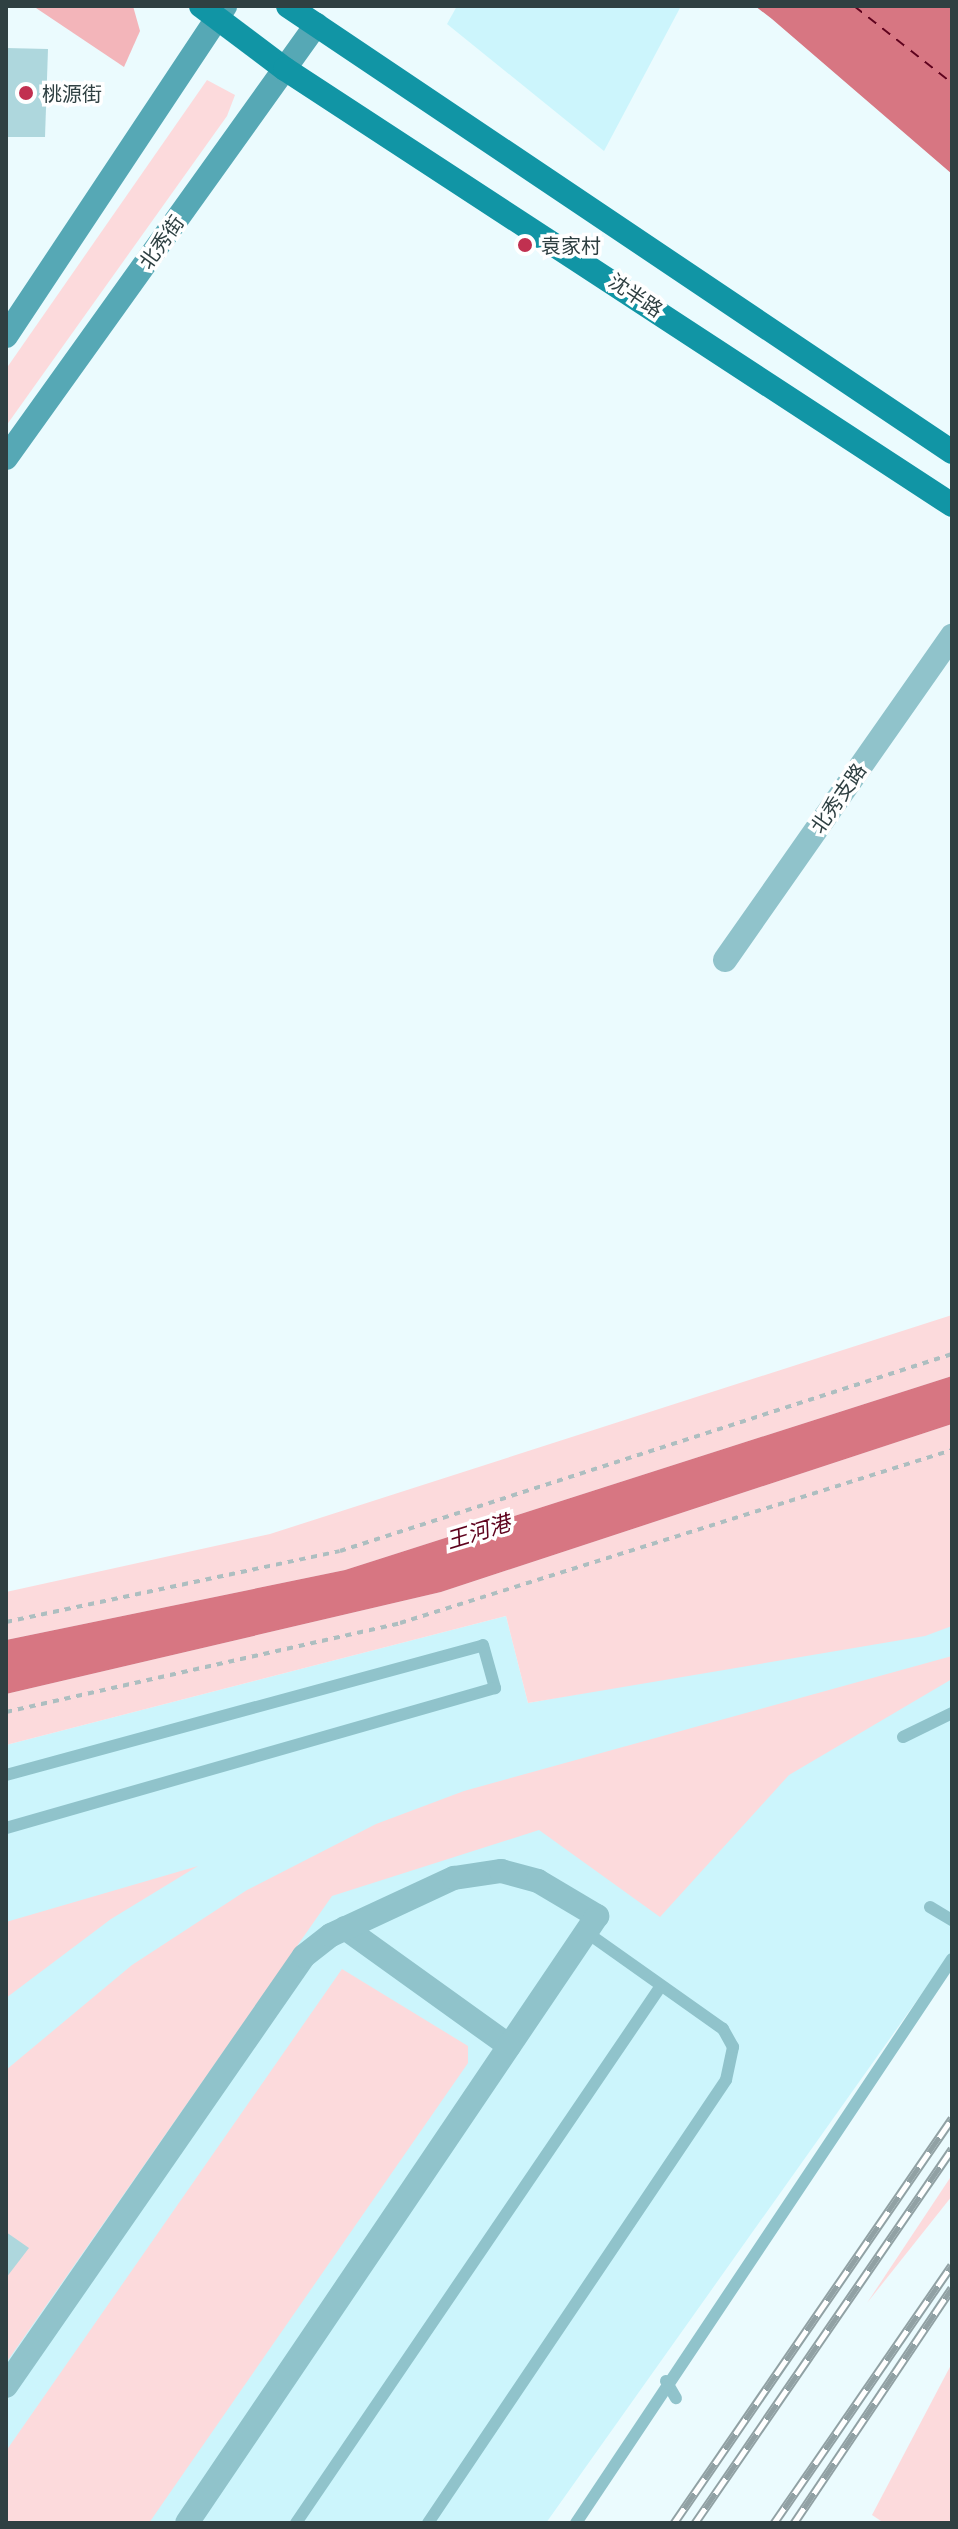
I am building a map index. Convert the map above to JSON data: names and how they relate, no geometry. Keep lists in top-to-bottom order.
{
  "streets": {
    "main road": ["北秀街", "沈半路"],
    "street": ["北秀支路"]
  },
  "crossings": [
    ["北秀街", "沈半路"]
  ],
  "water": ["王河港"],
  "places": ["桃源街", "袁家村"]
}
